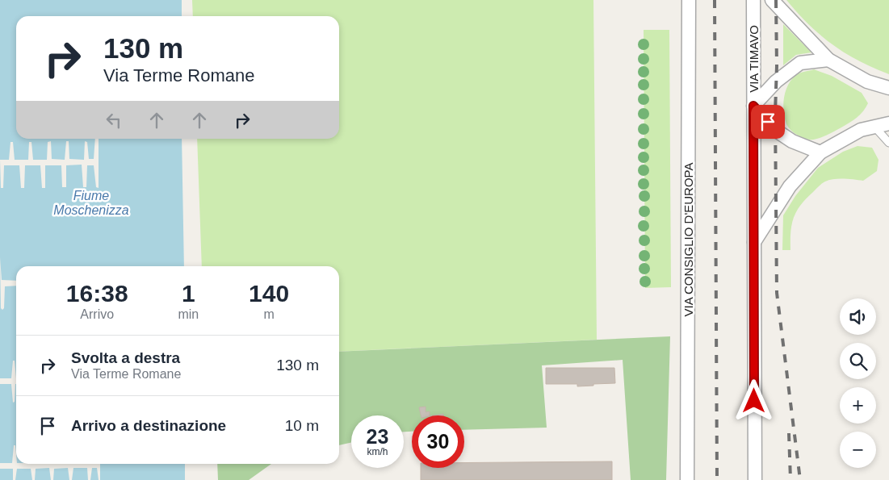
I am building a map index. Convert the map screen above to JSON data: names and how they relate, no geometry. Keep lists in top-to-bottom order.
{
  "streets": {
    "street": ["VIA TIMAVO", "VIA CONSIGLIO D'EUROPA"]
  },
  "water": ["Fiume Moschenizza"],
  "page": {
    "turn": ["130 m", "Via Terme Romane"],
    "eta": [
      "16:38",
      "Arrivo",
      "1",
      "min",
      "140",
      "m"
    ],
    "map_buttons": ["+", "−"],
    "list": [
      {
        "name": "Svolta a destra",
        "note": "Via Terme Romane",
        "value": "130 m"
      },
      {
        "name": "Arrivo a destinazione",
        "value": "10 m"
      }
    ],
    "speed": "23 km/h",
    "limit": "30"
  }
}
